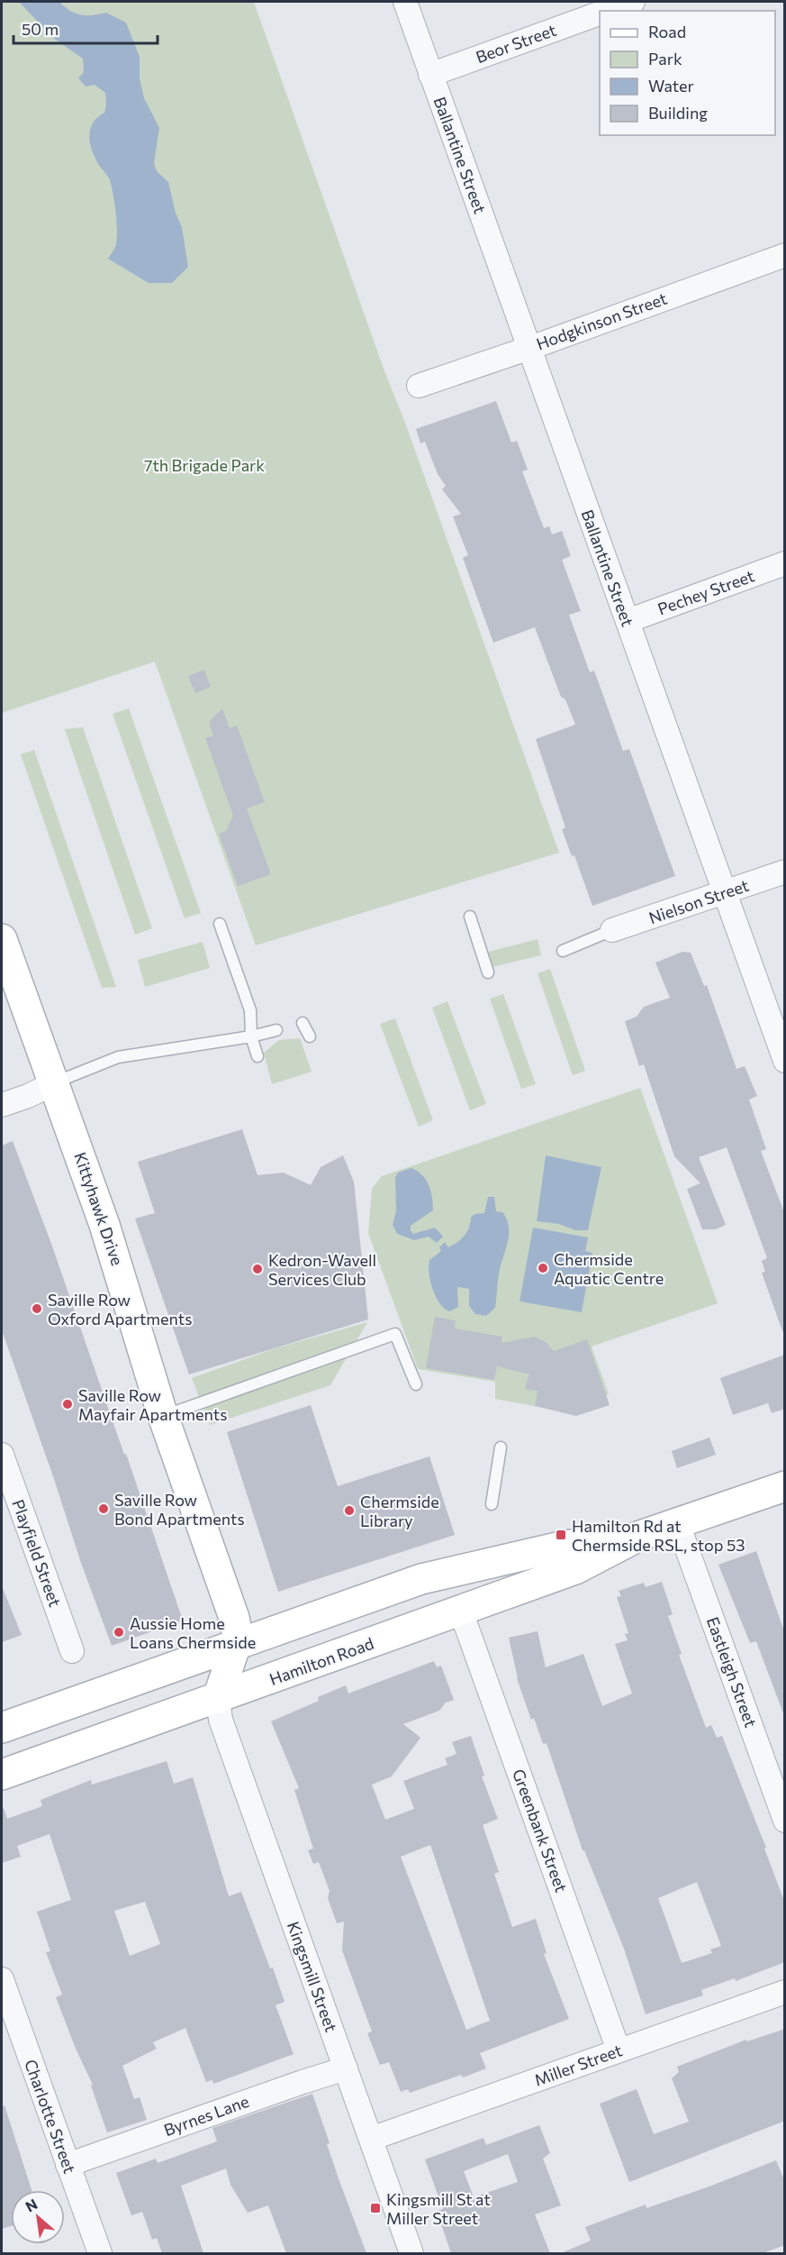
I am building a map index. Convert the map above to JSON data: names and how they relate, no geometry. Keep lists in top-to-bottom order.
{
  "streets": {
    "main road": ["Kittyhawk Drive", "Hamilton Road"],
    "street": [
      "Beor Street",
      "Ballantine Street",
      "Hodgkinson Street",
      "Pechey Street",
      "Nielson Street",
      "Playfield Street",
      "Eastleigh Street",
      "Greenbank Street",
      "Kingsmill Street",
      "Miller Street",
      "Byrnes Lane",
      "Charlotte Street"
    ]
  },
  "crossings": [
    ["Beor Street", "Ballantine Street"],
    ["Ballantine Street", "Hodgkinson Street"],
    ["Ballantine Street", "Pechey Street"],
    ["Ballantine Street", "Nielson Street"],
    ["Kittyhawk Drive", "Hamilton Road"],
    ["Kittyhawk Drive", "Kingsmill Street"],
    ["Hamilton Road", "Eastleigh Street"],
    ["Hamilton Road", "Greenbank Street"],
    ["Hamilton Road", "Kingsmill Street"],
    ["Greenbank Street", "Miller Street"],
    ["Kingsmill Street", "Miller Street"],
    ["Kingsmill Street", "Byrnes Lane"],
    ["Byrnes Lane", "Charlotte Street"]
  ],
  "parks": ["7th Brigade Park"],
  "places": {
    "other": [
      "Chermside Aquatic Centre",
      "Kedron-Wavell Services Club",
      "Saville Row Oxford Apartments",
      "Saville Row Mayfair Apartments",
      "Saville Row Bond Apartments",
      "Chermside Library",
      "Aussie Home Loans Chermside"
    ],
    "transit": ["Hamilton Rd at Chermside RSL, stop 53", "Kingsmill St at Miller Street"]
  },
  "legend": [
    "Road",
    "Park",
    "Water",
    "Building"
  ],
  "scale_bar": "50 m",
  "north": "top left"
}
